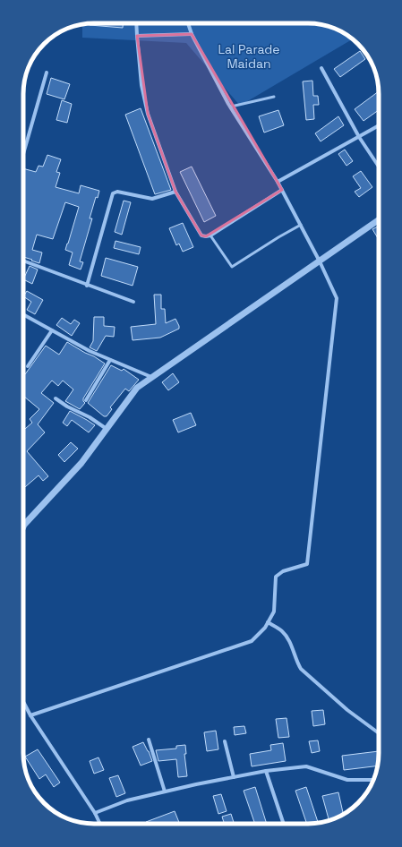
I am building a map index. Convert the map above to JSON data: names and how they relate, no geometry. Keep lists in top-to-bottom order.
{
  "parks": ["Lal Parade Maidan"]
}
